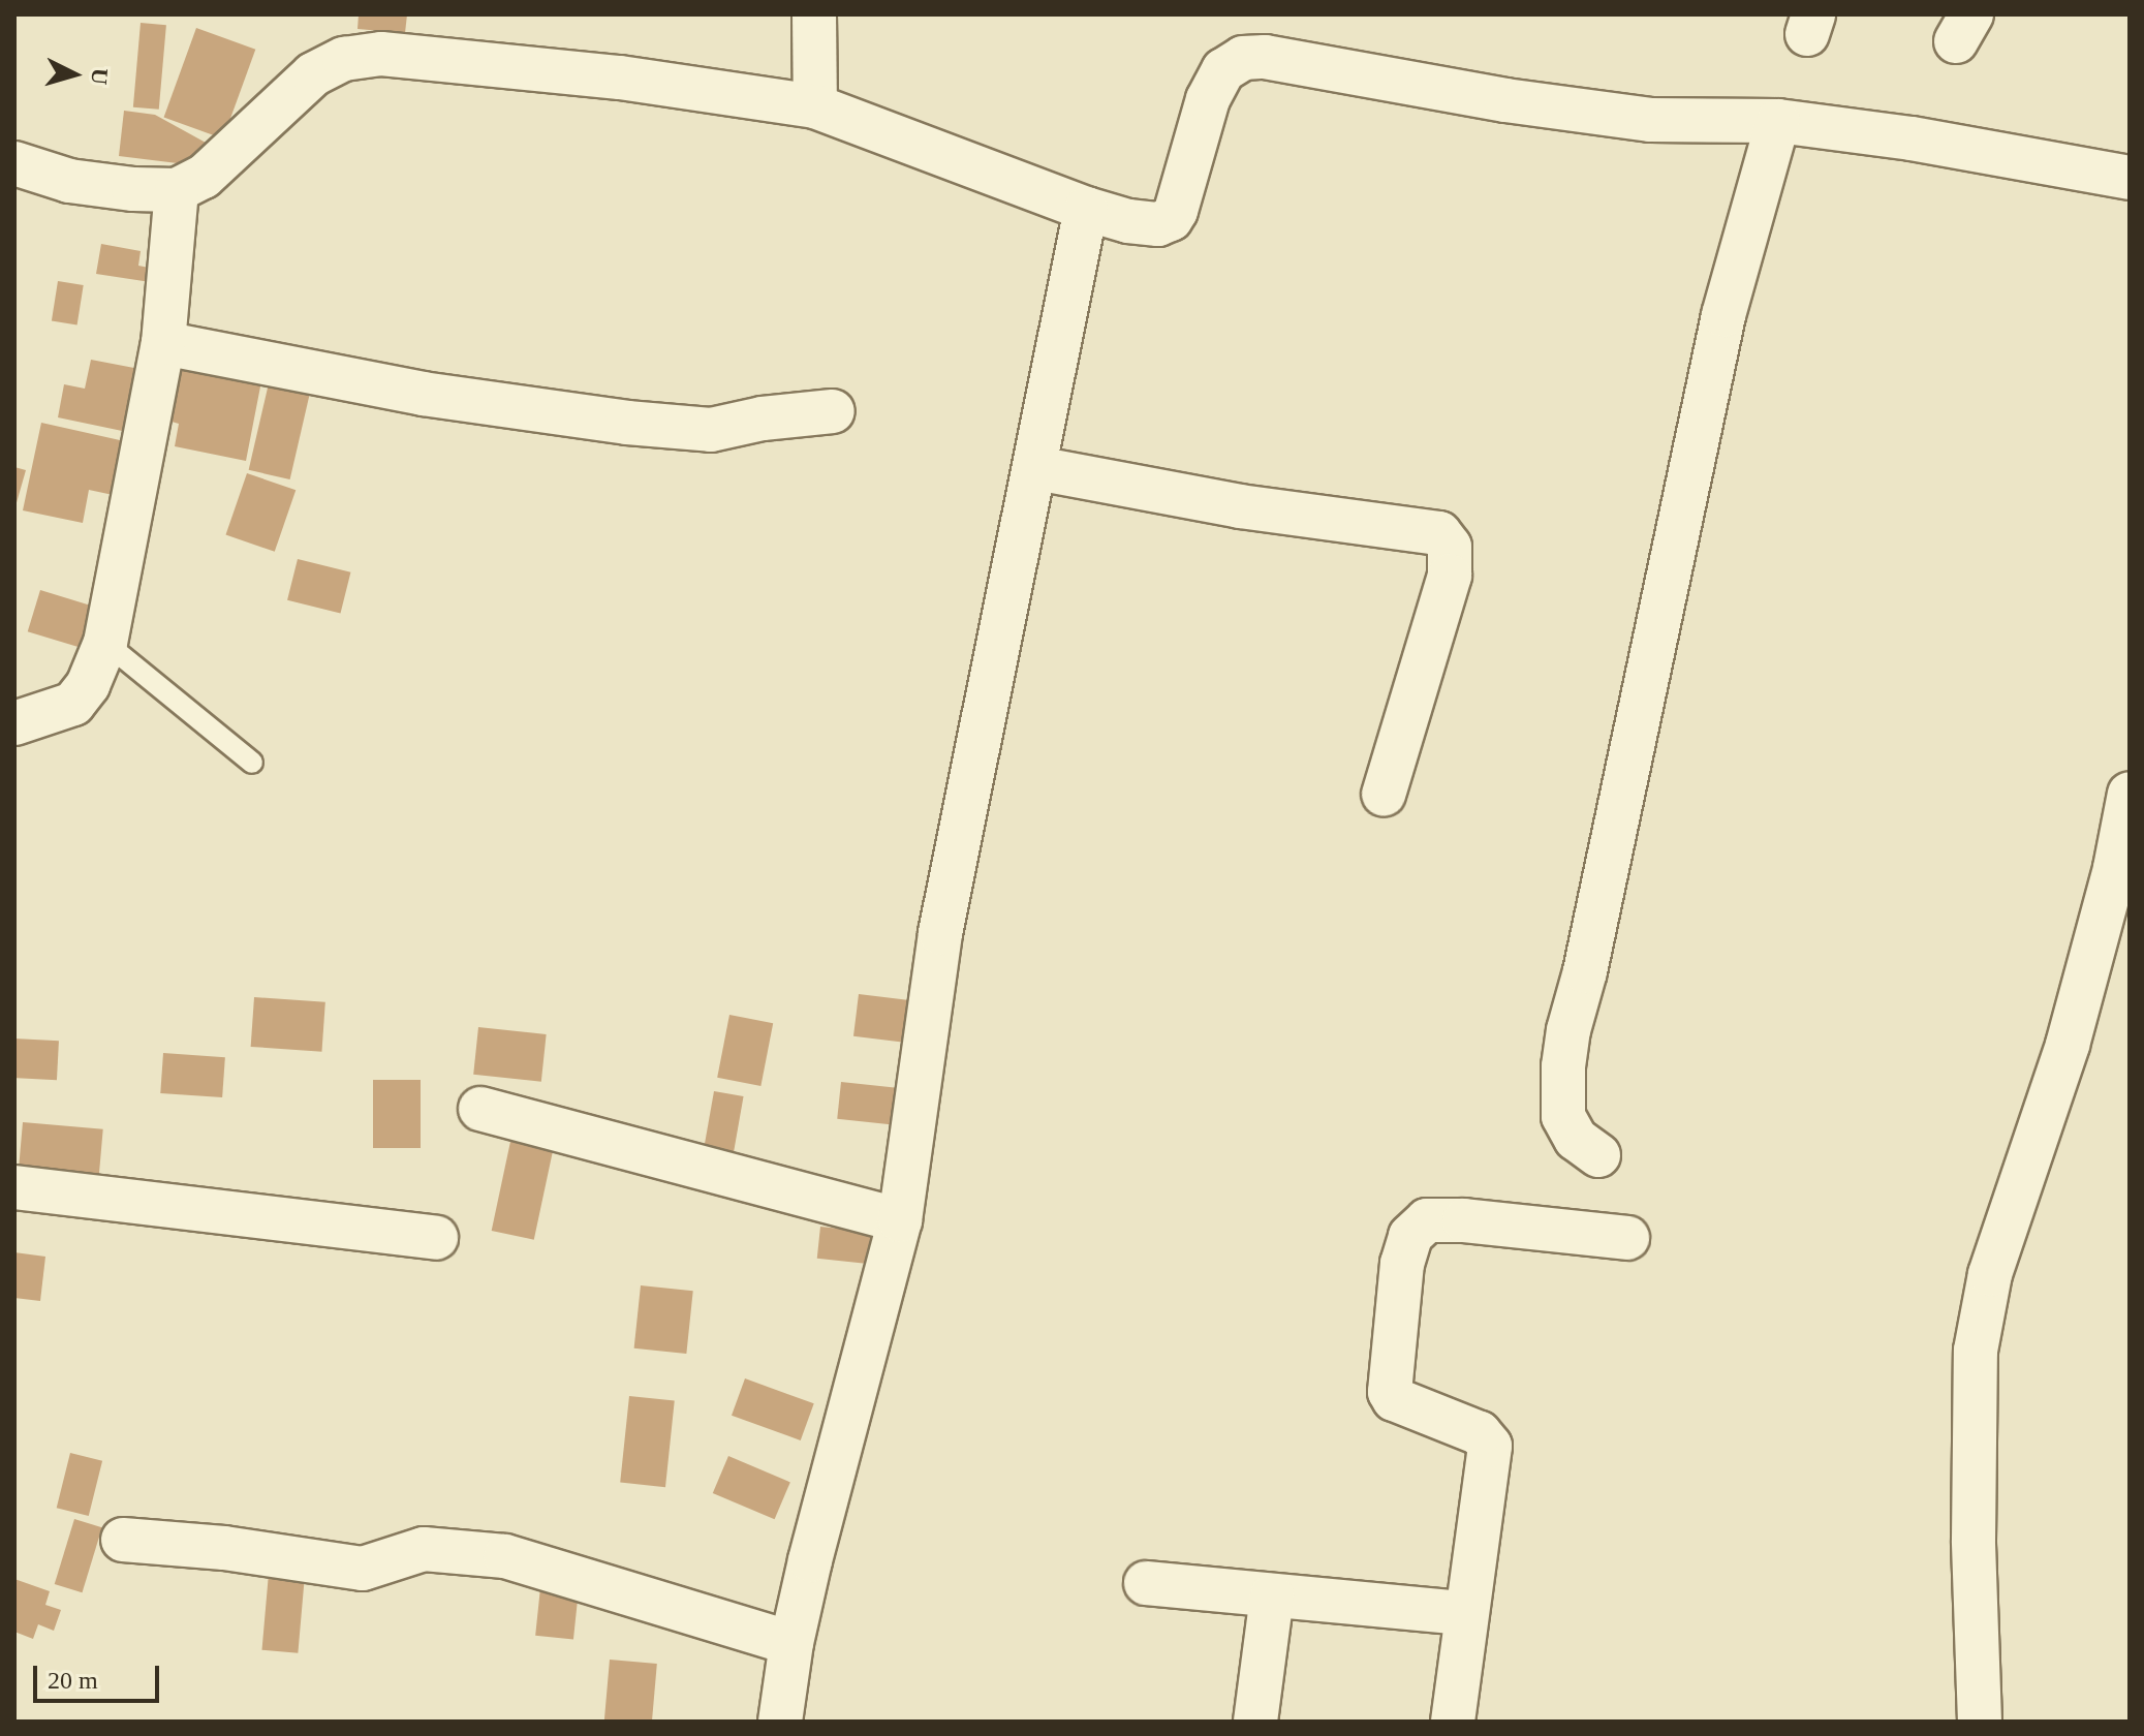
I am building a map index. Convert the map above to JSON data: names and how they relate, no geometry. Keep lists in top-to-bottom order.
{
  "scale_bar": "20 m",
  "north": "right"
}
